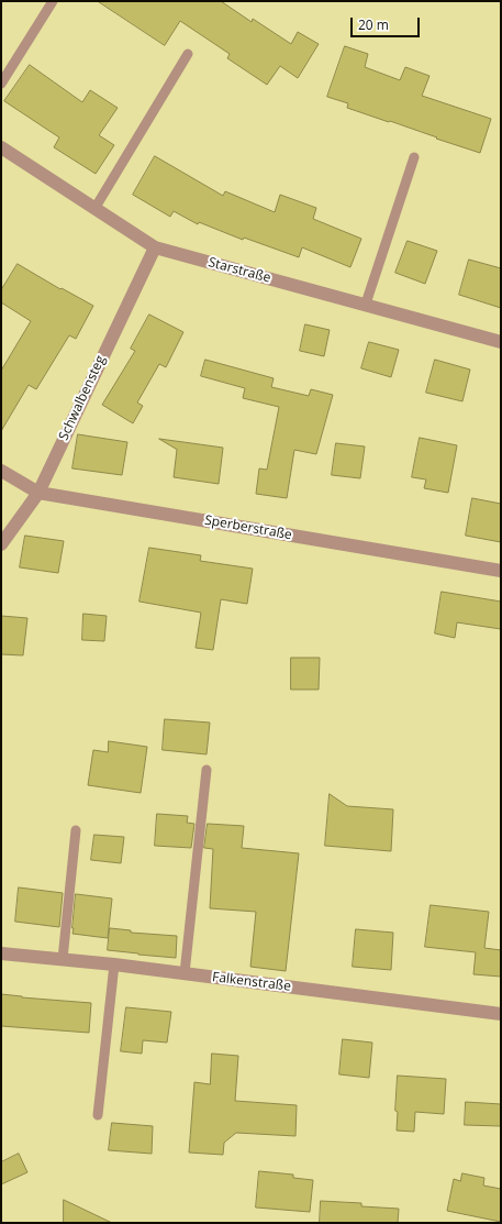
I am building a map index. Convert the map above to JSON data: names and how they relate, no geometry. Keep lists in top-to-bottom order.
{
  "streets": {
    "street": [
      "Starstraße",
      "Schwalbensteg",
      "Sperberstraße",
      "Falkenstraße"
    ]
  },
  "crossings": [
    ["Starstraße", "Schwalbensteg"],
    ["Schwalbensteg", "Sperberstraße"]
  ],
  "scale_bar": "20 m"
}
